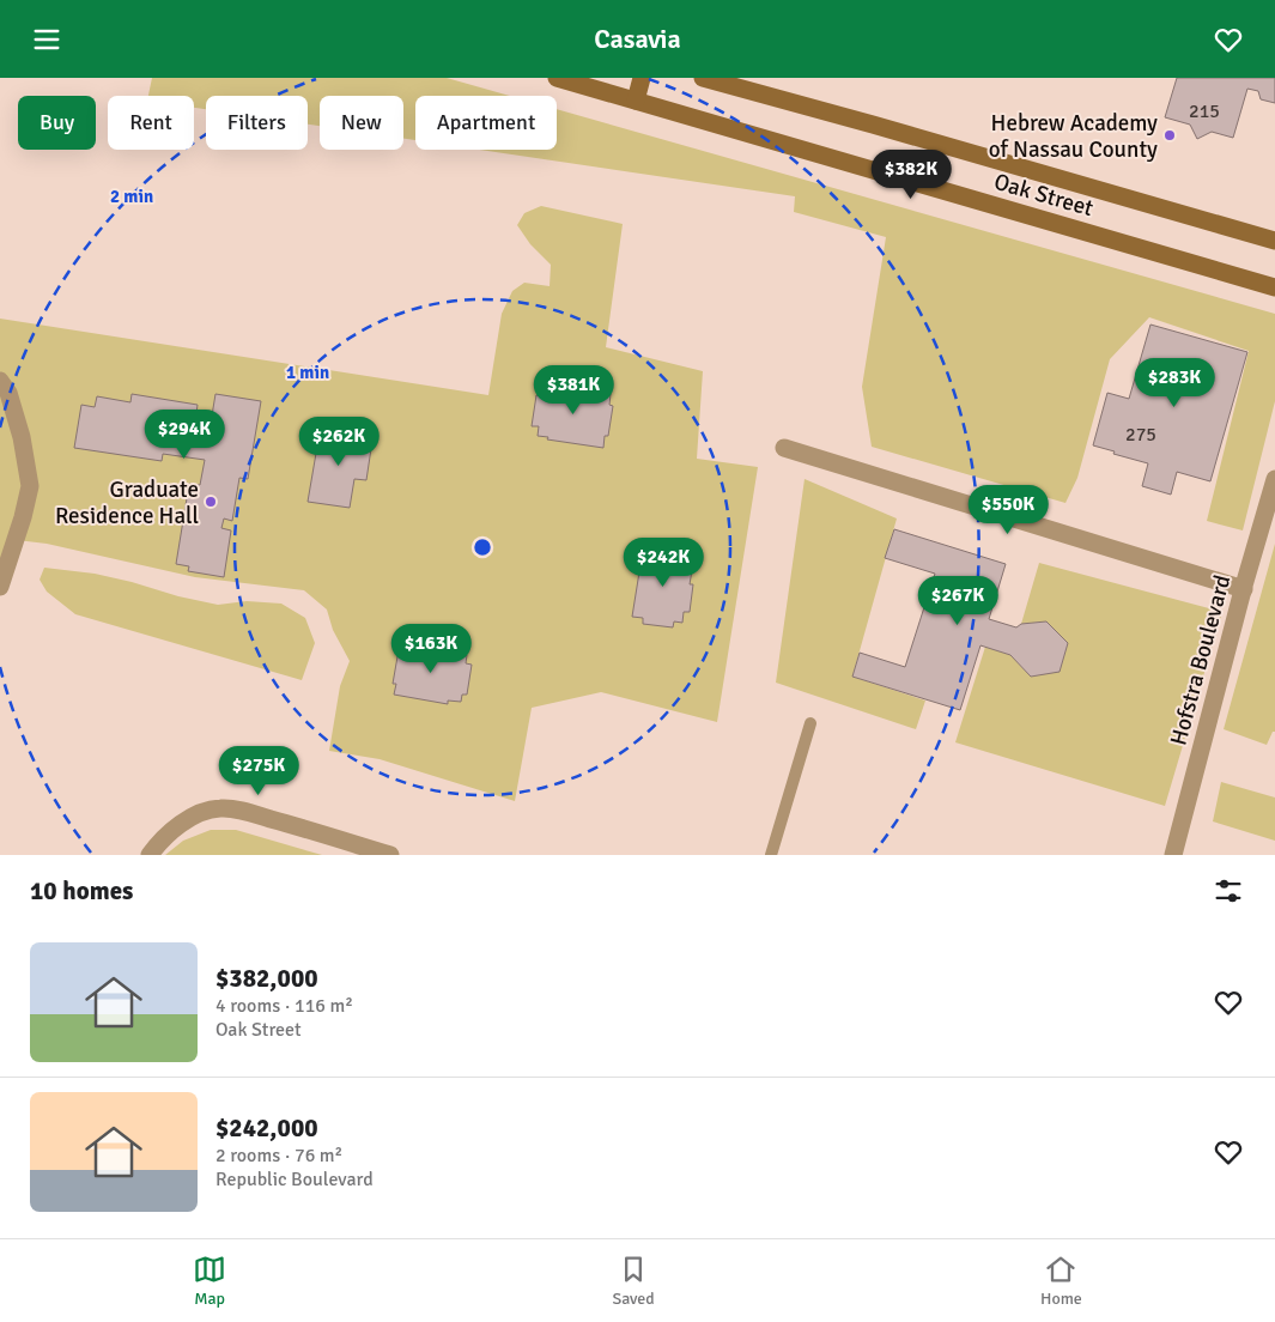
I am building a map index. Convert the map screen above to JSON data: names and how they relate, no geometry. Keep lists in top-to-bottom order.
{
  "streets": {
    "street": ["Oak Street", "Hofstra Boulevard"]
  },
  "places": ["Hebrew Academy of Nassau County", "Graduate Residence Hall"],
  "house_numbers": ["215", "275"],
  "page": {
    "header": "Casavia",
    "chip": [
      "Buy",
      "Rent",
      "Filters",
      "New",
      "Apartment"
    ],
    "price": [
      "$382K",
      "$283K",
      "$381K",
      "$294K",
      "$262K",
      "$550K",
      "$242K",
      "$267K",
      "$163K",
      "$275K"
    ],
    "heading": "10 homes",
    "list": [
      {
        "name": "$382,000",
        "note": "4 rooms · 116 m² · Oak Street"
      },
      {
        "name": "$242,000",
        "note": "2 rooms · 76 m² · Republic Boulevard"
      }
    ],
    "tabs": ["Map", "Saved", "Home"]
  },
  "rings": ["2 min", "1 min"]
}
